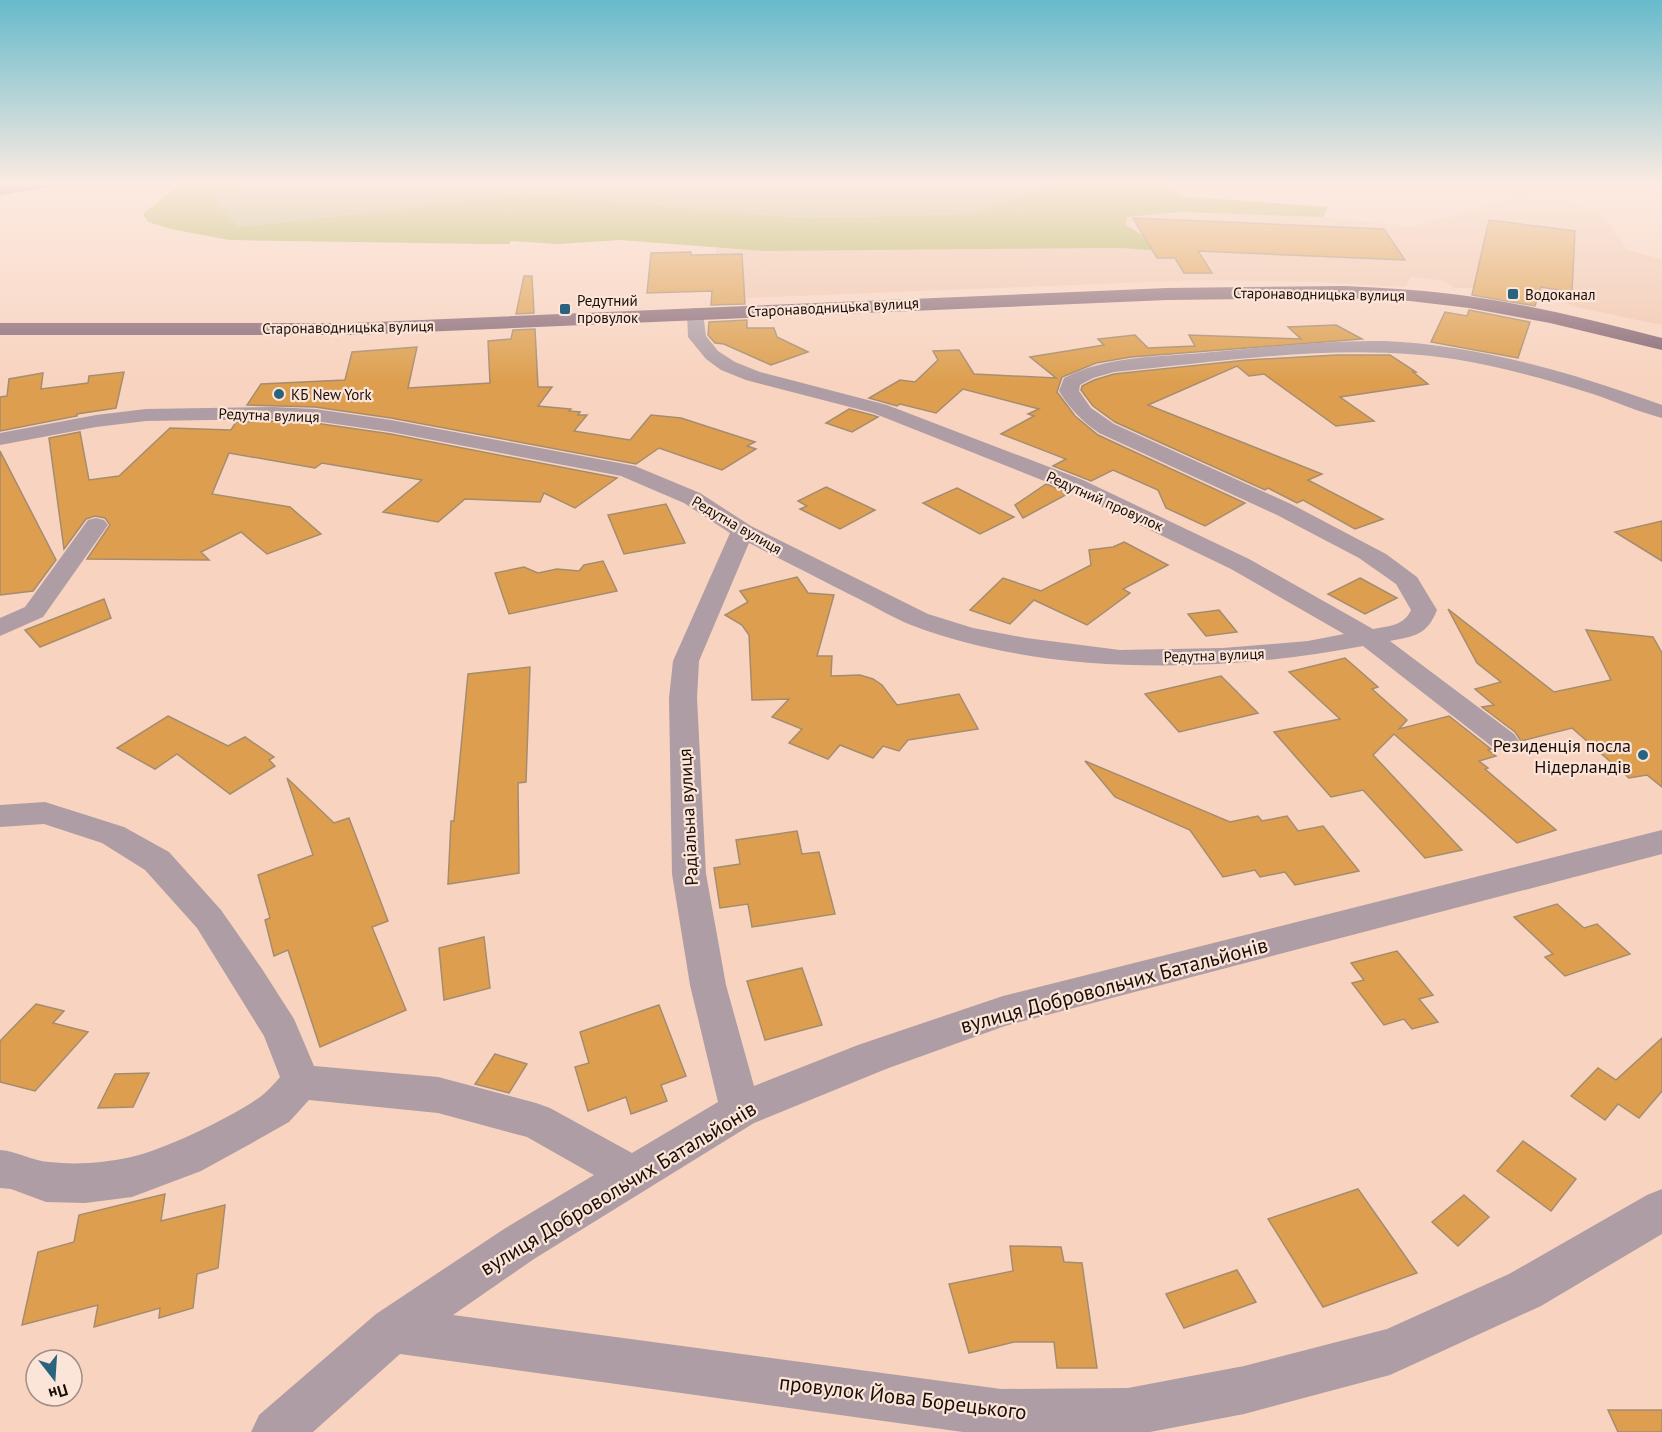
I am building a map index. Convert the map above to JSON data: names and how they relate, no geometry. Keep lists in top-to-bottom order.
{
  "streets": {
    "main road": ["Старонаводницька вулиця"],
    "street": [
      "Редутна вулиця",
      "Редутний провулок",
      "Радіальна вулиця",
      "вулиця Добровольчих Батальйонів",
      "провулок Йова Борецького"
    ]
  },
  "crossings": [
    ["Старонаводницька вулиця", "Редутний провулок"],
    ["Редутна вулиця", "Редутний провулок"],
    ["Редутна вулиця", "Радіальна вулиця"],
    ["Радіальна вулиця", "вулиця Добровольчих Батальйонів"],
    ["вулиця Добровольчих Батальйонів", "провулок Йова Борецького"]
  ],
  "places": {
    "transit": ["Водоканал", "Редутний провулок"],
    "other": ["КБ New York", "Резиденція посла Нідерландів"]
  },
  "north": "bottom"
}
